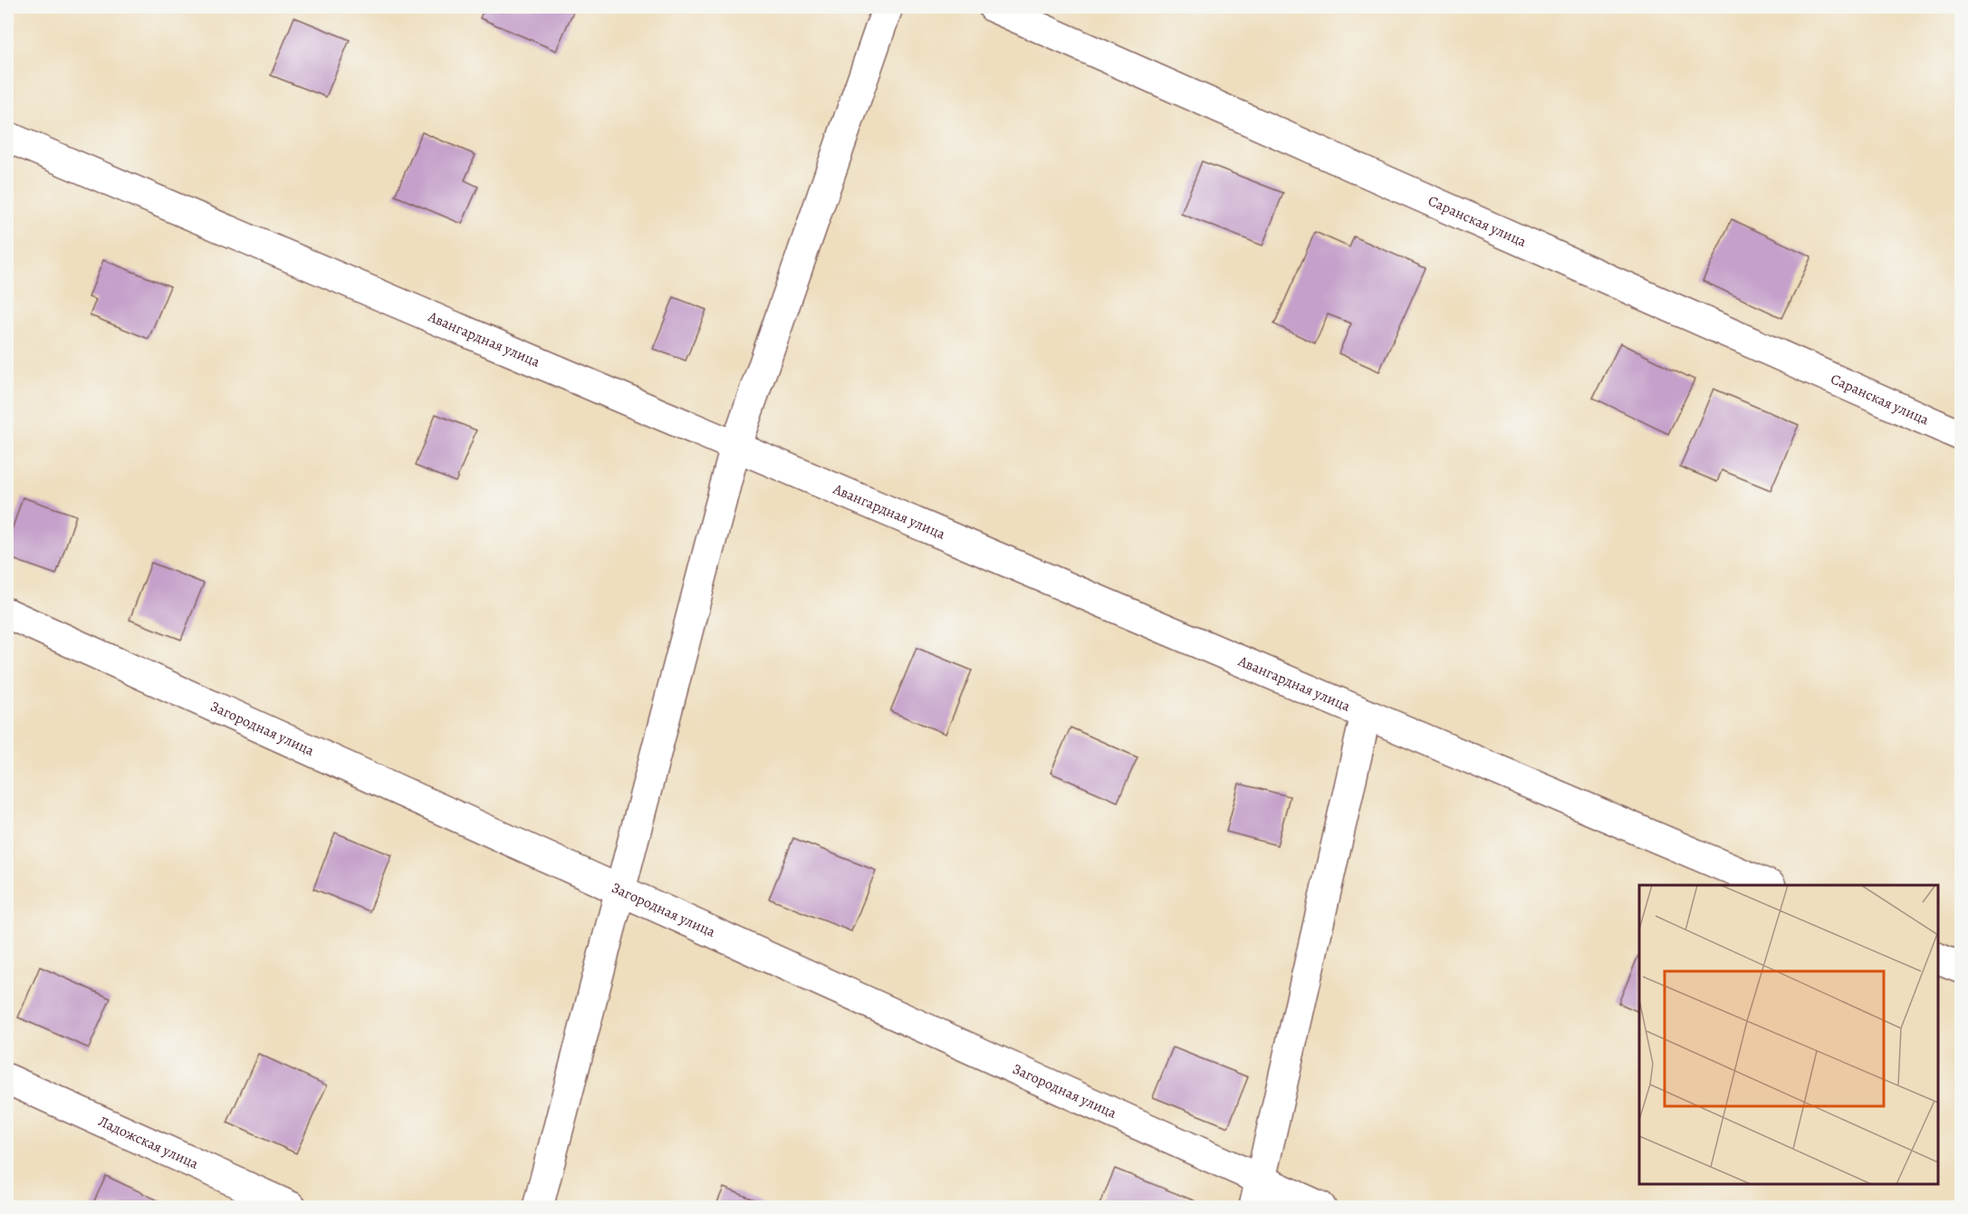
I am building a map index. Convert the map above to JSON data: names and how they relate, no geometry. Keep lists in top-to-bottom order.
{
  "streets": {
    "street": [
      "Саранская улица",
      "Авангардная улица",
      "Загородная улица",
      "Ладожская улица"
    ]
  }
}
